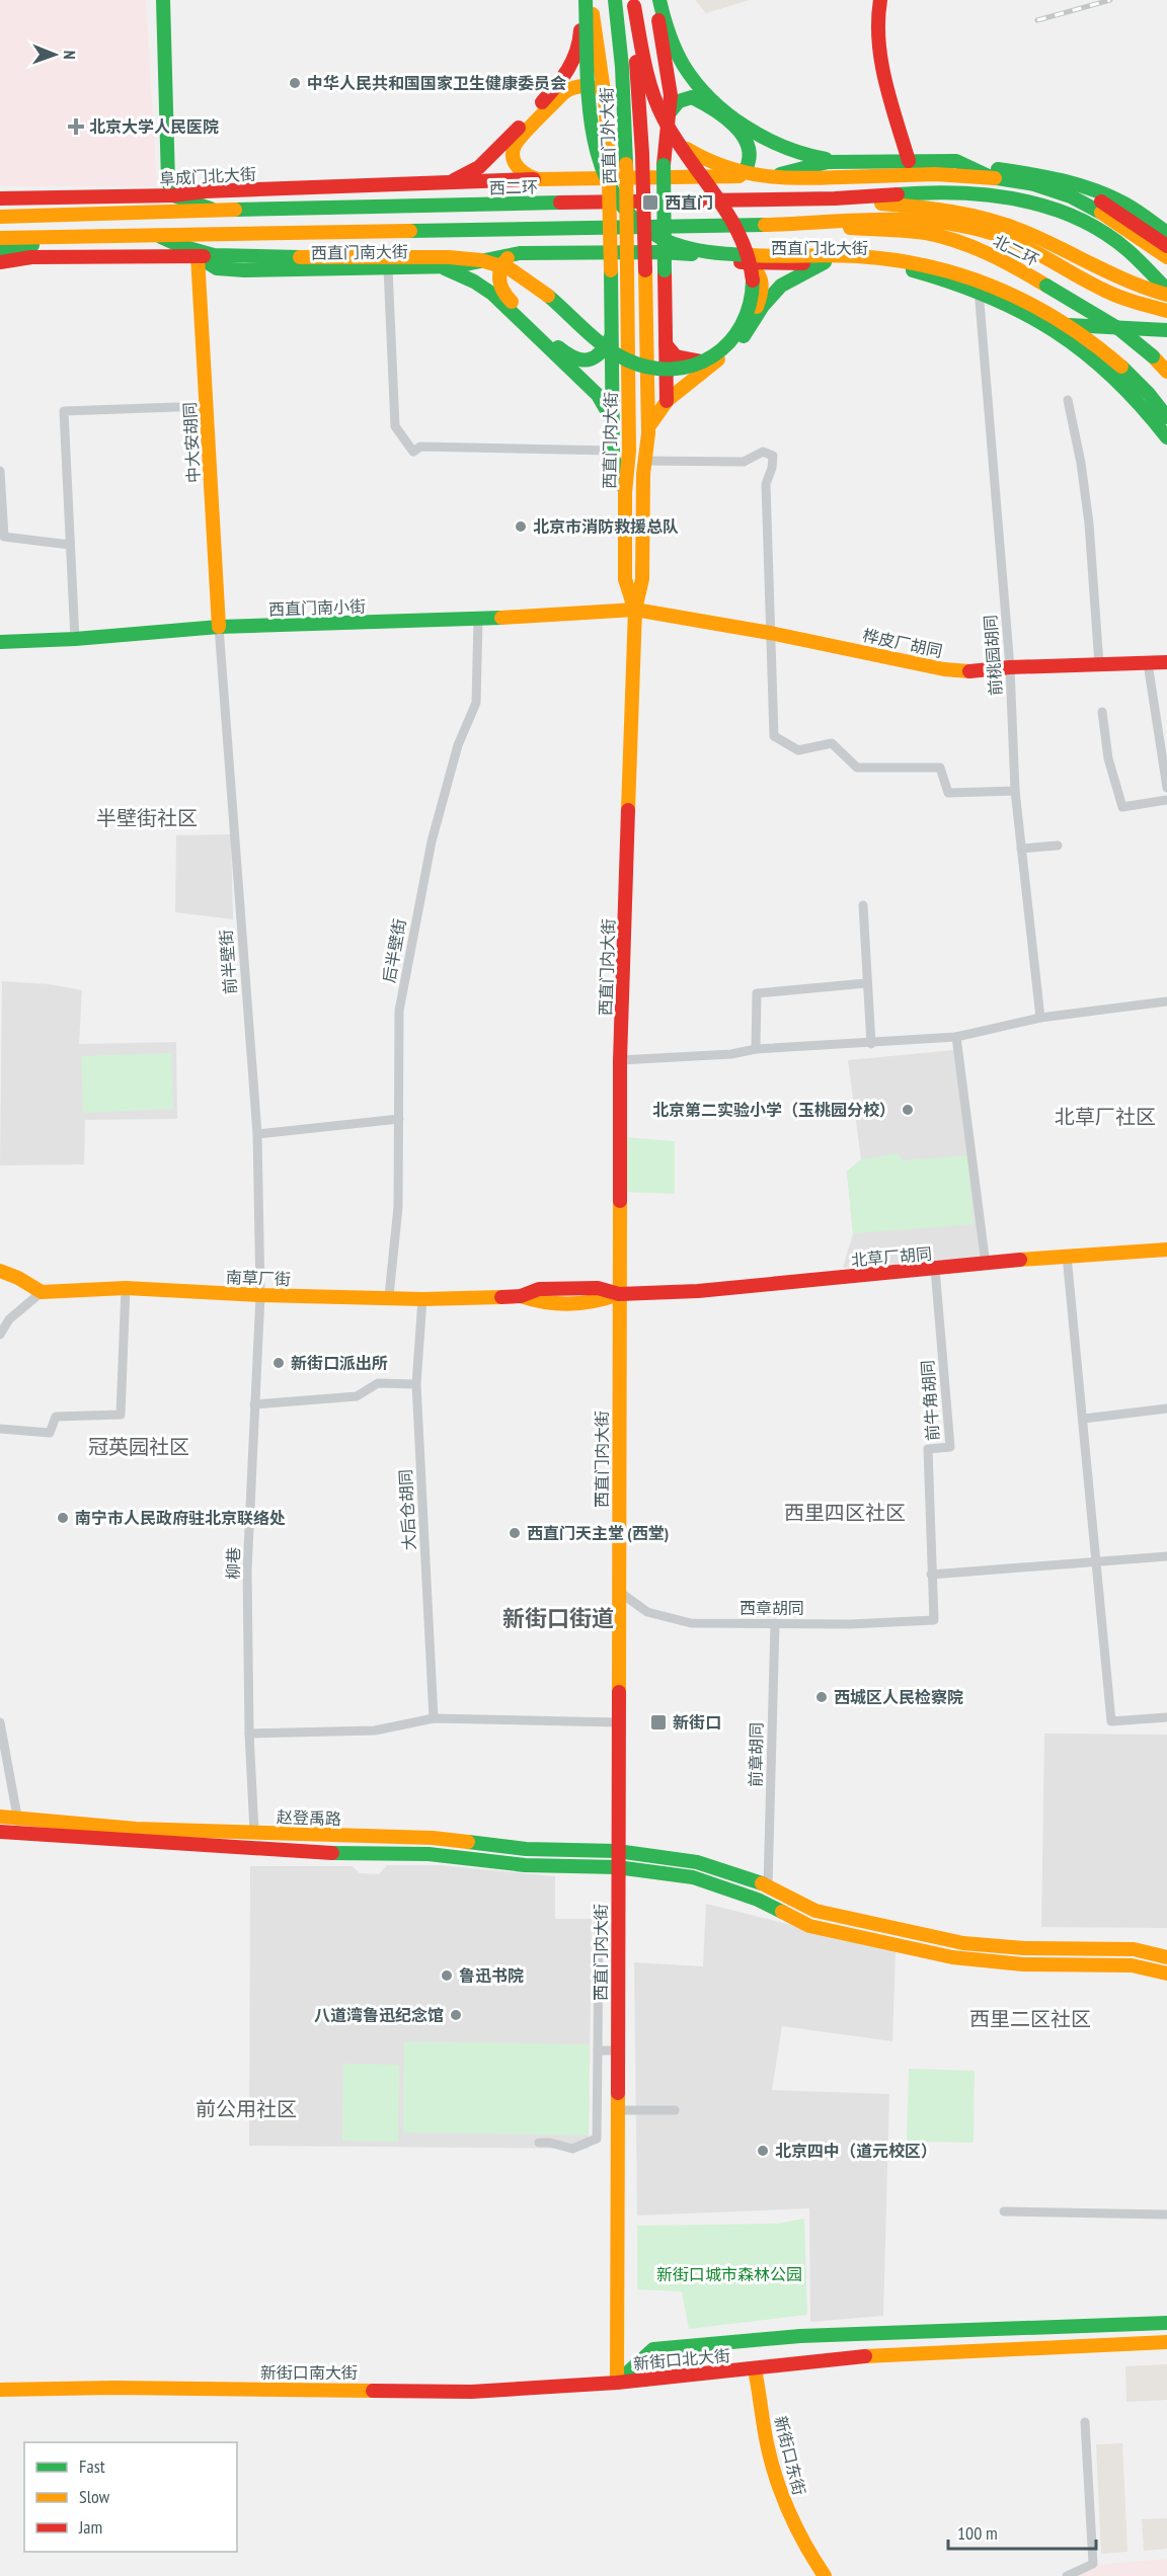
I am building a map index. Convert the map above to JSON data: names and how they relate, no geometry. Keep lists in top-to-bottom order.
{
  "streets": {
    "main road": [
      "西直门外大街",
      "阜成门北大街",
      "西二环",
      "西直门北大街",
      "北二环",
      "西直门南大街",
      "西直门内大街",
      "中大安胡同",
      "西直门南小街",
      "桦皮厂胡同",
      "北草厂胡同",
      "南草厂街",
      "赵登禹路",
      "新街口北大街",
      "新街口南大街",
      "新街口东街"
    ],
    "street": [
      "前桃园胡同",
      "后半壁街",
      "前半壁街",
      "前牛角胡同",
      "大后仓胡同",
      "柳巷",
      "西章胡同",
      "前章胡同"
    ]
  },
  "crossings": [
    ["西直门外大街", "西直门内大街"],
    ["西直门北大街", "北二环"],
    ["西直门北大街", "西直门南大街"],
    ["西直门北大街", "前桃园胡同"],
    ["西直门南大街", "中大安胡同"],
    ["西直门内大街", "西直门南小街"],
    ["西直门内大街", "桦皮厂胡同"],
    ["西直门内大街", "北草厂胡同"],
    ["西直门内大街", "南草厂街"],
    ["西直门内大街", "西章胡同"],
    ["西直门内大街", "赵登禹路"],
    ["西直门内大街", "新街口北大街"],
    ["西直门内大街", "新街口南大街"],
    ["中大安胡同", "西直门南小街"],
    ["中大安胡同", "前半壁街"],
    ["西直门南小街", "桦皮厂胡同"],
    ["西直门南小街", "后半壁街"],
    ["西直门南小街", "前半壁街"],
    ["桦皮厂胡同", "前桃园胡同"],
    ["后半壁街", "南草厂街"],
    ["前半壁街", "南草厂街"],
    ["前半壁街", "柳巷"],
    ["北草厂胡同", "南草厂街"],
    ["北草厂胡同", "前牛角胡同"],
    ["南草厂街", "大后仓胡同"],
    ["南草厂街", "柳巷"],
    ["前牛角胡同", "西章胡同"],
    ["柳巷", "赵登禹路"],
    ["西章胡同", "前章胡同"],
    ["前章胡同", "赵登禹路"],
    ["新街口北大街", "新街口南大街"],
    ["新街口北大街", "新街口东街"]
  ],
  "districts": [
    "半壁街社区",
    "北草厂社区",
    "冠英园社区",
    "西里四区社区",
    "新街口街道",
    "西里二区社区",
    "前公用社区"
  ],
  "parks": ["新街口城市森林公园"],
  "places": {
    "other": [
      "中华人民共和国国家卫生健康委员会",
      "北京市消防救援总队",
      "北京第二实验小学（玉桃园分校）",
      "新街口派出所",
      "南宁市人民政府驻北京联络处",
      "西直门天主堂 (西堂)",
      "西城区人民检察院",
      "鲁迅书院",
      "八道湾鲁迅纪念馆",
      "北京四中（道元校区）"
    ],
    "health": ["北京大学人民医院"],
    "transit": ["西直门", "新街口"]
  },
  "legend": ["Fast", "Slow", "Jam"],
  "scale_bar": "100 m",
  "north": "right"
}
